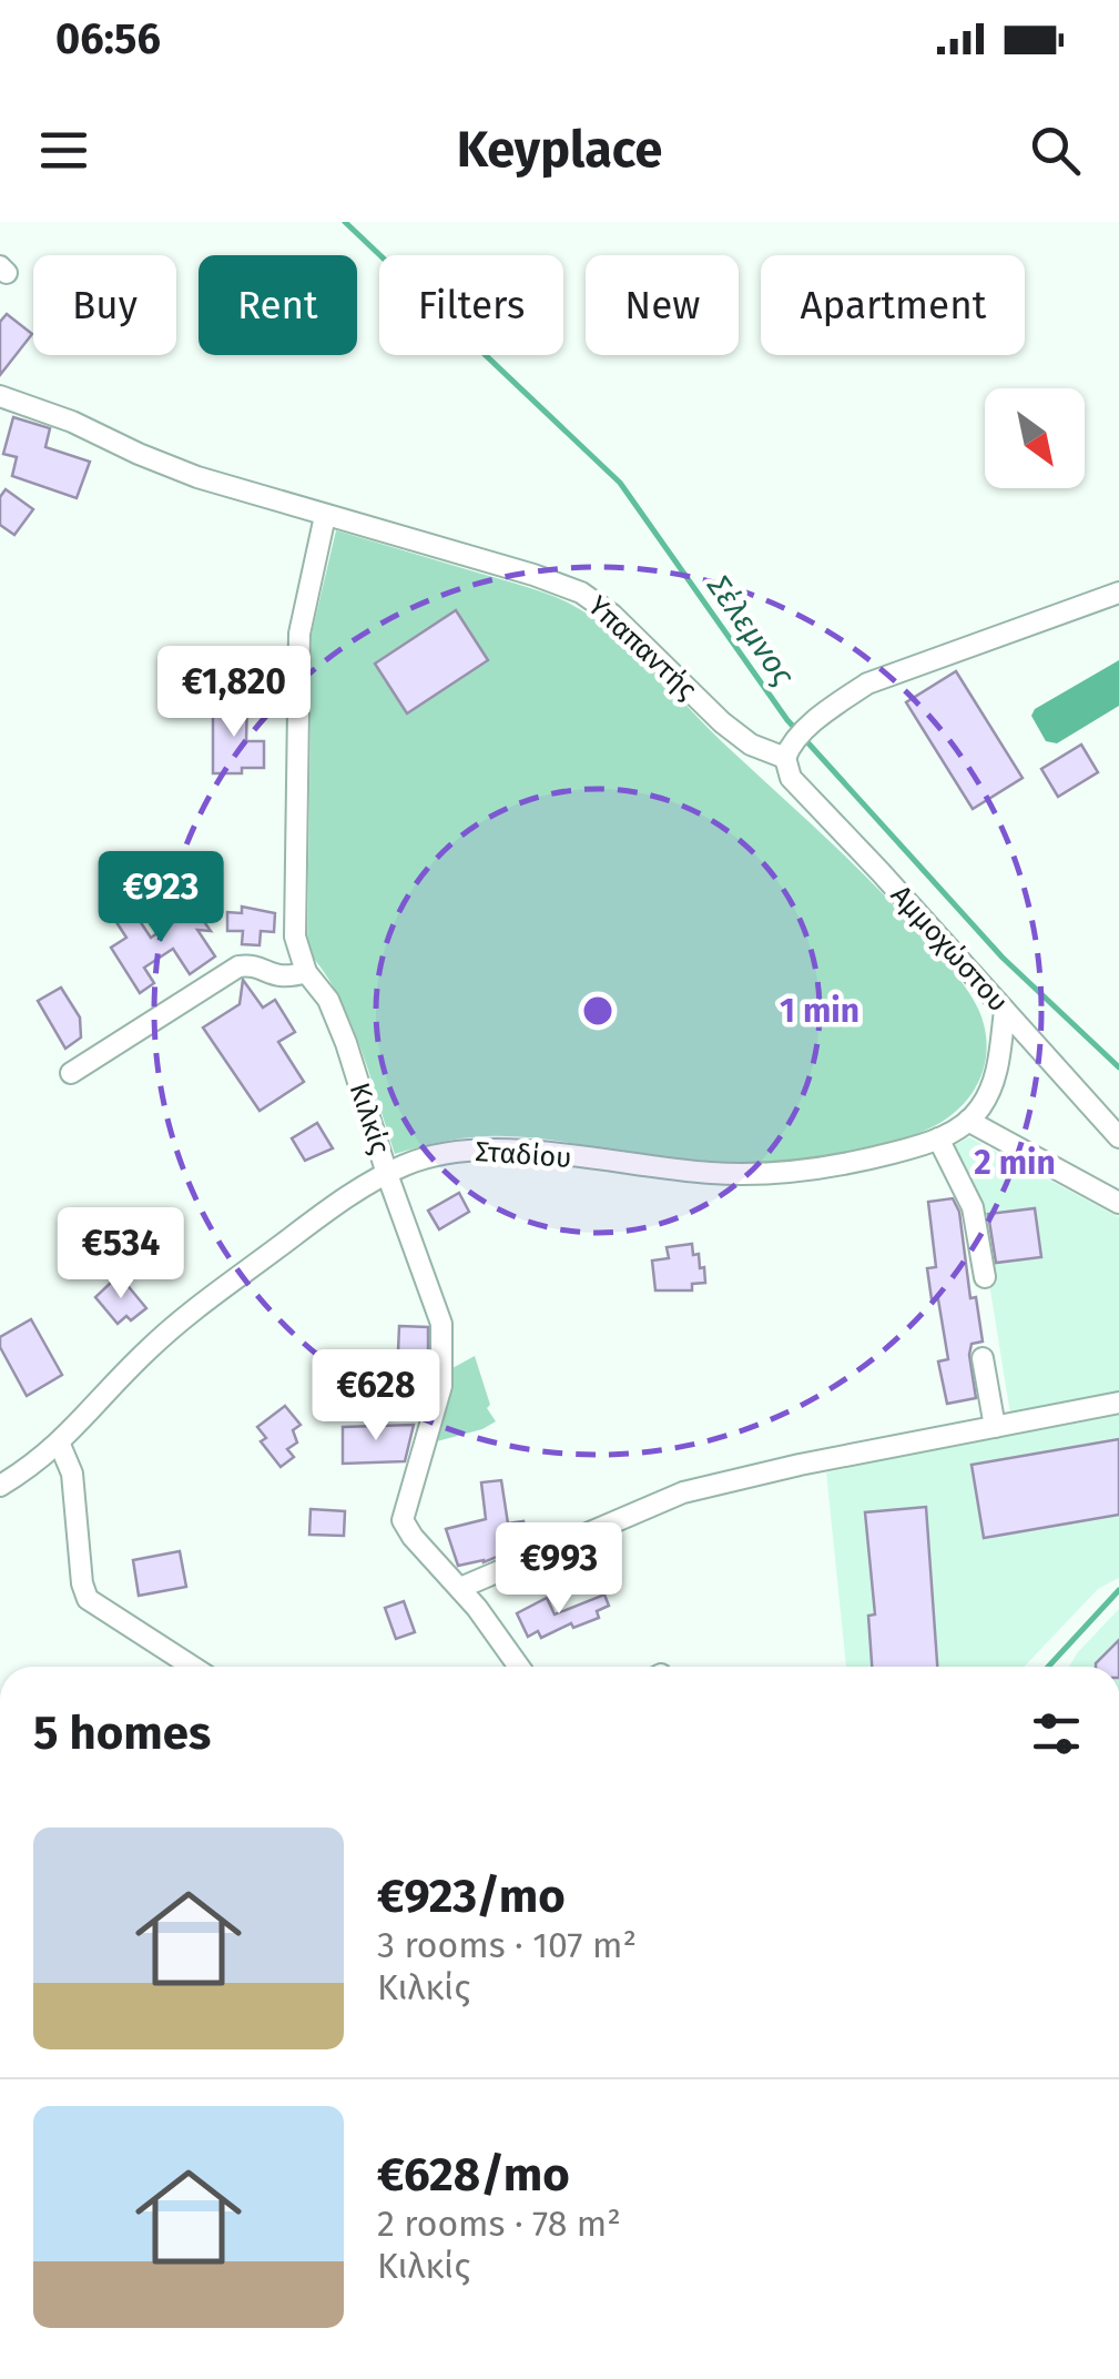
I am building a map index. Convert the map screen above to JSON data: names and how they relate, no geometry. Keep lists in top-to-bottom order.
{
  "streets": {
    "street": [
      "Υπαπαντής",
      "Αμμοχώστου",
      "Κιλκίς",
      "Σταδίου"
    ]
  },
  "crossings": [
    ["Υπαπαντής", "Αμμοχώστου"],
    ["Υπαπαντής", "Κιλκίς"],
    ["Αμμοχώστου", "Σταδίου"],
    ["Κιλκίς", "Σταδίου"]
  ],
  "water": ["Σέλεμνος"],
  "north": "bottom right",
  "page": {
    "status": "06:56",
    "header": "Keyplace",
    "chip": [
      "Buy",
      "Rent",
      "Filters",
      "New",
      "Apartment"
    ],
    "price": [
      "€1,820",
      "€923",
      "€534",
      "€628",
      "€993"
    ],
    "heading": "5 homes",
    "list": [
      {
        "name": "€923/mo",
        "note": "3 rooms · 107 m² · Κιλκίς"
      },
      {
        "name": "€628/mo",
        "note": "2 rooms · 78 m² · Κιλκίς"
      }
    ]
  },
  "rings": ["1 min", "2 min"]
}
